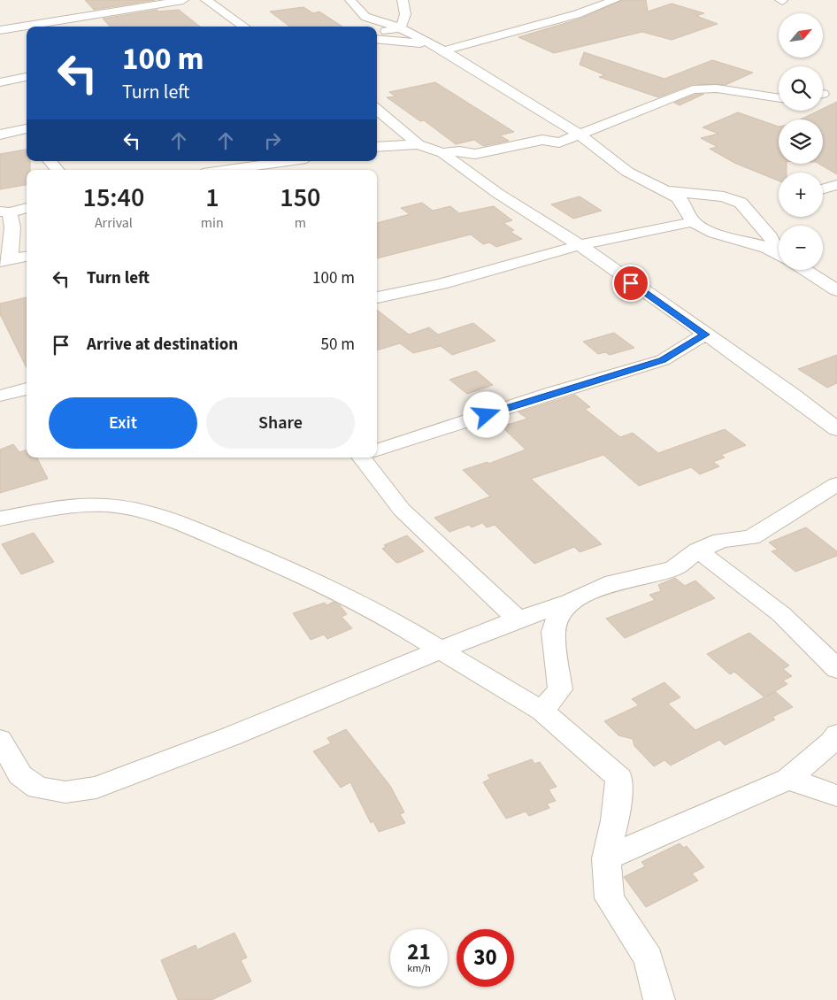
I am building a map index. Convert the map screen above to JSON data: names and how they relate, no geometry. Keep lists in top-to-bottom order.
{
  "north": "top right",
  "page": {
    "map_buttons": ["+", "−"],
    "turn": ["100 m", "Turn left"],
    "eta": [
      "15:40",
      "Arrival",
      "1",
      "min",
      "150",
      "m"
    ],
    "list": [
      {
        "name": "Turn left",
        "value": "100 m"
      },
      {
        "name": "Arrive at destination",
        "value": "50 m"
      }
    ],
    "buttons": ["Exit", "Share"],
    "speed": "21 km/h",
    "limit": "30"
  }
}
